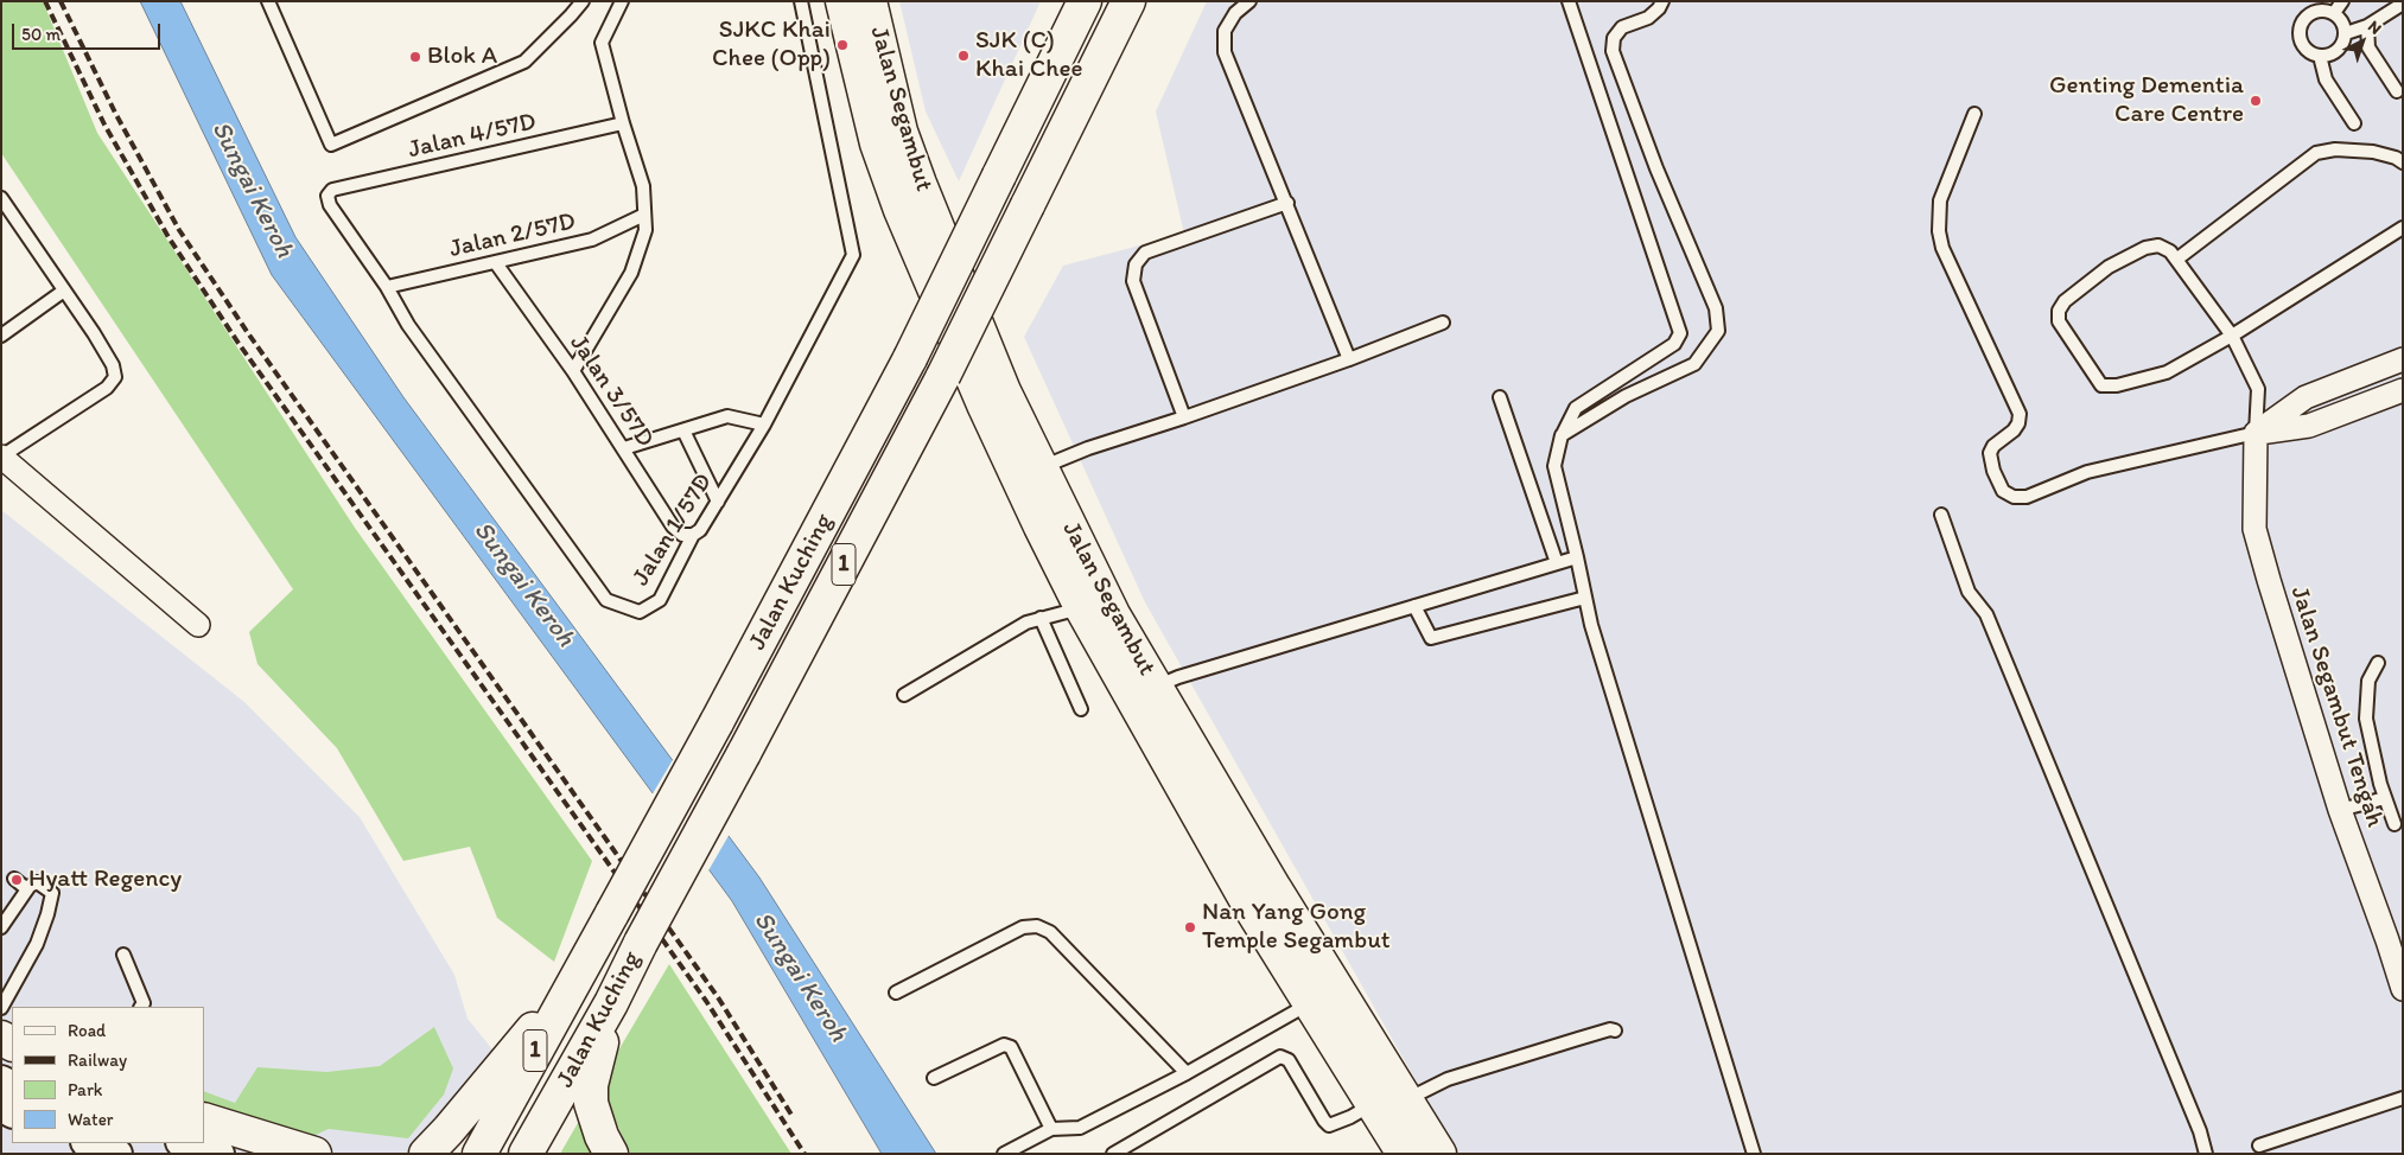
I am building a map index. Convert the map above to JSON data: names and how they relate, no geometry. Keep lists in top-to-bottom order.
{
  "streets": {
    "main road": ["Jalan Segambut", "1", "Jalan Kuching"],
    "street": ["Jalan Segambut Tengah"],
    "lane": [
      "Jalan 4/57D",
      "Jalan 2/57D",
      "Jalan 3/57D",
      "Jalan 1/57D"
    ]
  },
  "crossings": [
    ["Jalan 4/57D", "Jalan 1/57D"],
    ["Jalan 2/57D", "Jalan 3/57D"],
    ["Jalan 2/57D", "Jalan 1/57D"],
    ["Jalan 3/57D", "Jalan 1/57D"]
  ],
  "water": ["Sungai Keroh"],
  "places": [
    "SJKC Khai Chee (Opp)",
    "SJK (C) Khai Chee",
    "Blok A",
    "Genting Dementia Care Centre",
    "Hyatt Regency",
    "Nan Yang Gong Temple Segambut"
  ],
  "legend": [
    "Road",
    "Railway",
    "Park",
    "Water"
  ],
  "scale_bar": "50 m",
  "north": "top right"
}
